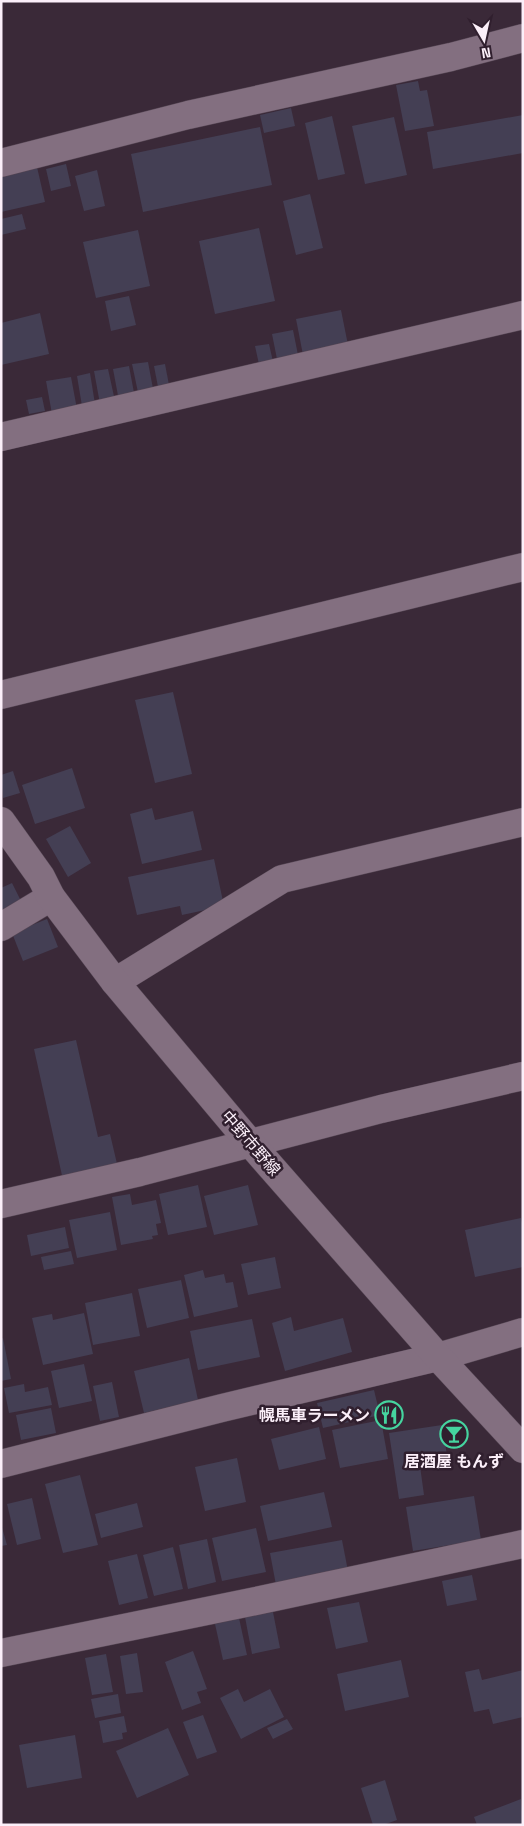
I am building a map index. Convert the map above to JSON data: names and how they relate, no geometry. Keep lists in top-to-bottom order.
{
  "streets": {
    "street": ["中野市野線"]
  },
  "places": {
    "restaurant": ["幌馬車ラーメン"],
    "bar": ["居酒屋 もんず"]
  },
  "north": "bottom"
}
